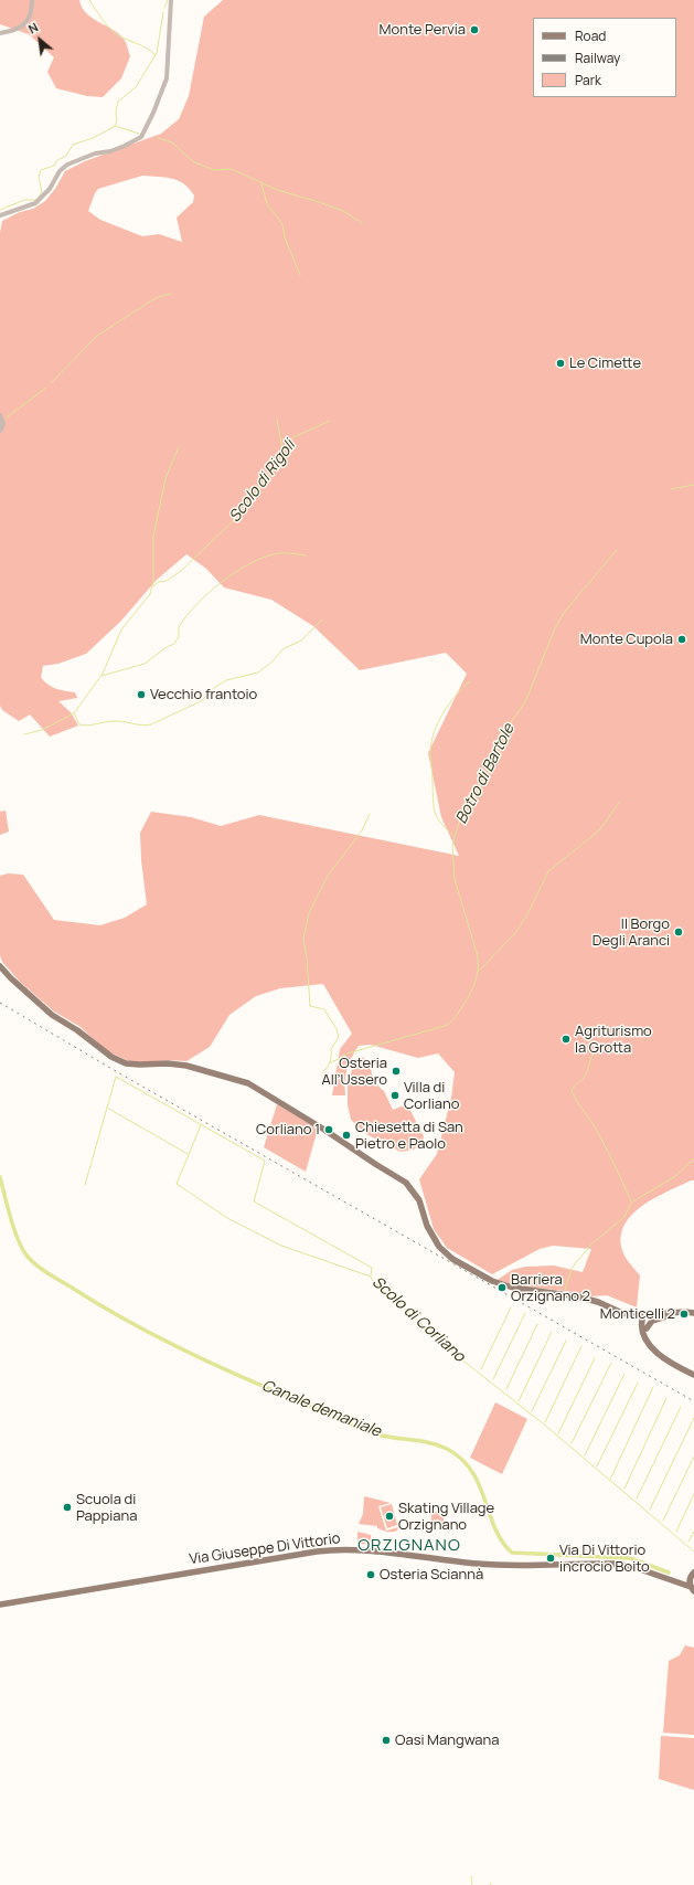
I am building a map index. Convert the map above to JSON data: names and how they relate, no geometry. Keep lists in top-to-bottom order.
{
  "streets": {
    "main road": ["Via Giuseppe Di Vittorio"]
  },
  "districts": ["ORZIGNANO"],
  "water": [
    "Scolo di Rigoli",
    "Botro di Bartole",
    "Scolo di Corliano",
    "Canale demaniale"
  ],
  "places": [
    "Monte Pervia",
    "Le Cimette",
    "Monte Cupola",
    "Vecchio frantoio",
    "Il Borgo Degli Aranci",
    "Agriturismo la Grotta",
    "Osteria All’Ussero",
    "Villa di Corliano",
    "Corliano 1",
    "Chiesetta di San Pietro e Paolo",
    "Barriera Orzignano 2",
    "Monticelli 2",
    "Scuola di Pappiana",
    "Skating Village Orzignano",
    "Via Di Vittorio incrocio Boito",
    "Osteria Sciannà",
    "Oasi Mangwana"
  ],
  "legend": ["Road", "Railway", "Park"],
  "north": "top left"
}
